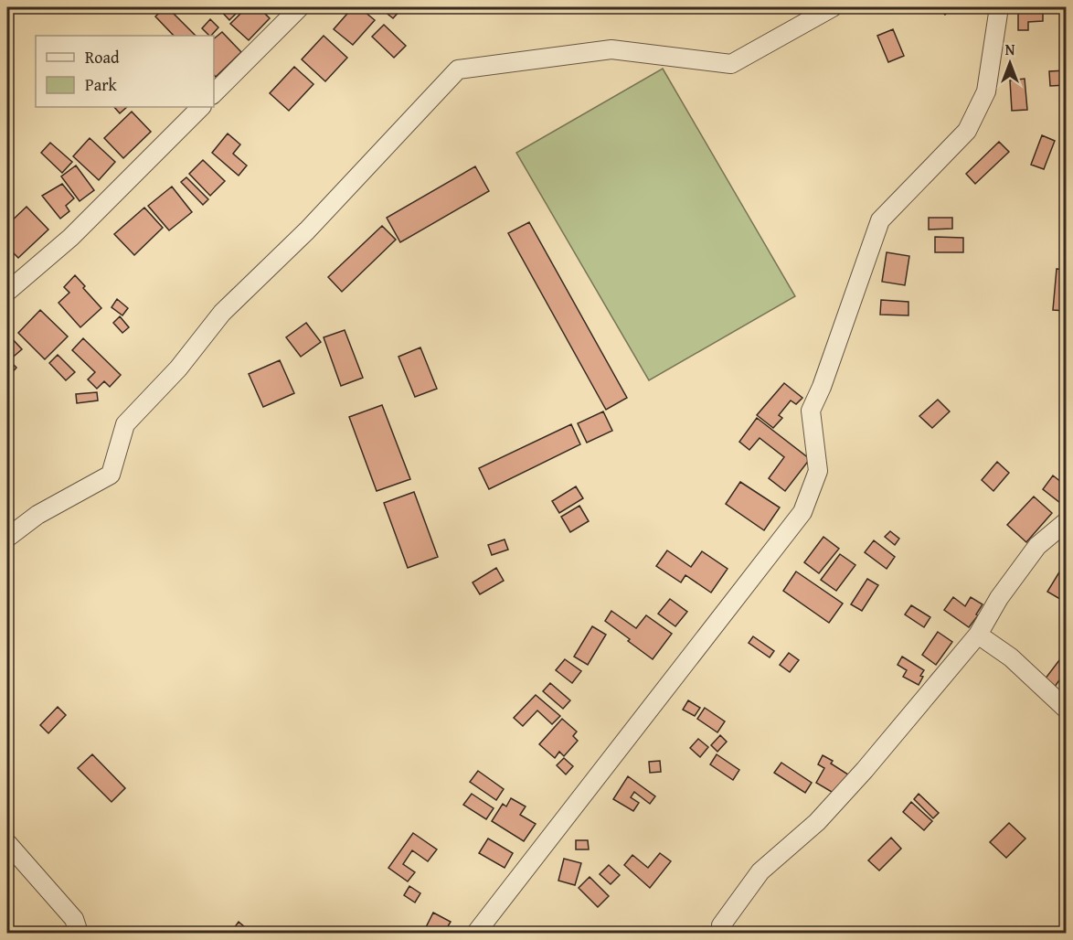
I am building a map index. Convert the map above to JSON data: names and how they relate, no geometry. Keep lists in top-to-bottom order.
{
  "legend": ["Road", "Park"],
  "north": "top"
}
